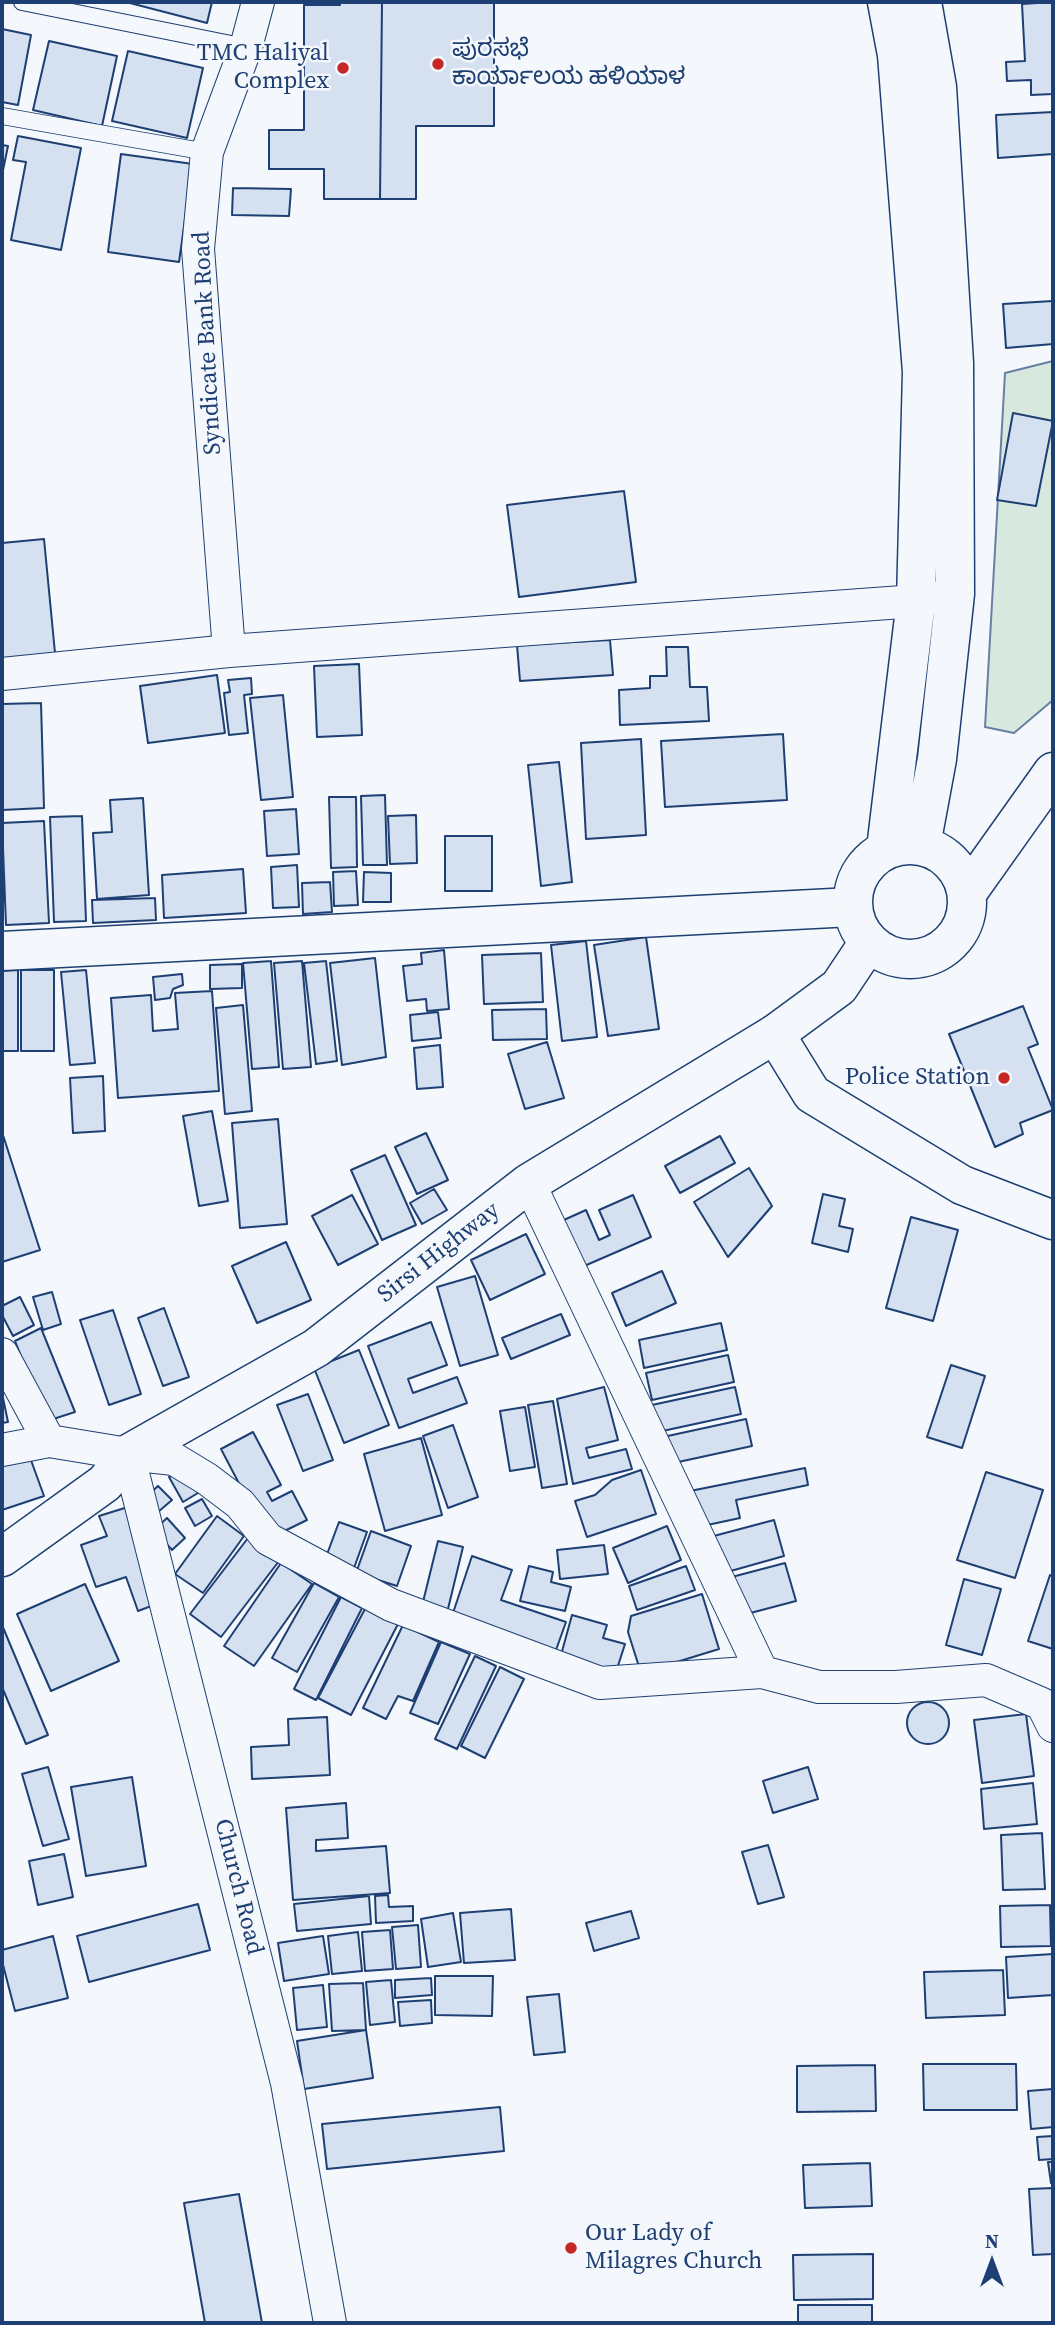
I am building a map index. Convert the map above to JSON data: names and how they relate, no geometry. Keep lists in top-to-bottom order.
{
  "streets": {
    "main road": ["Sirsi Highway"],
    "street": ["Syndicate Bank Road", "Church Road"]
  },
  "crossings": [
    ["Sirsi Highway", "Church Road"]
  ],
  "places": [
    "ಪುರಸಭೆ ಕಾರ್ಯಾಲಯ ಹಳಿಯಾಳ",
    "TMC Haliyal Complex",
    "Police Station",
    "Our Lady of Milagres Church"
  ],
  "north": "top"
}
